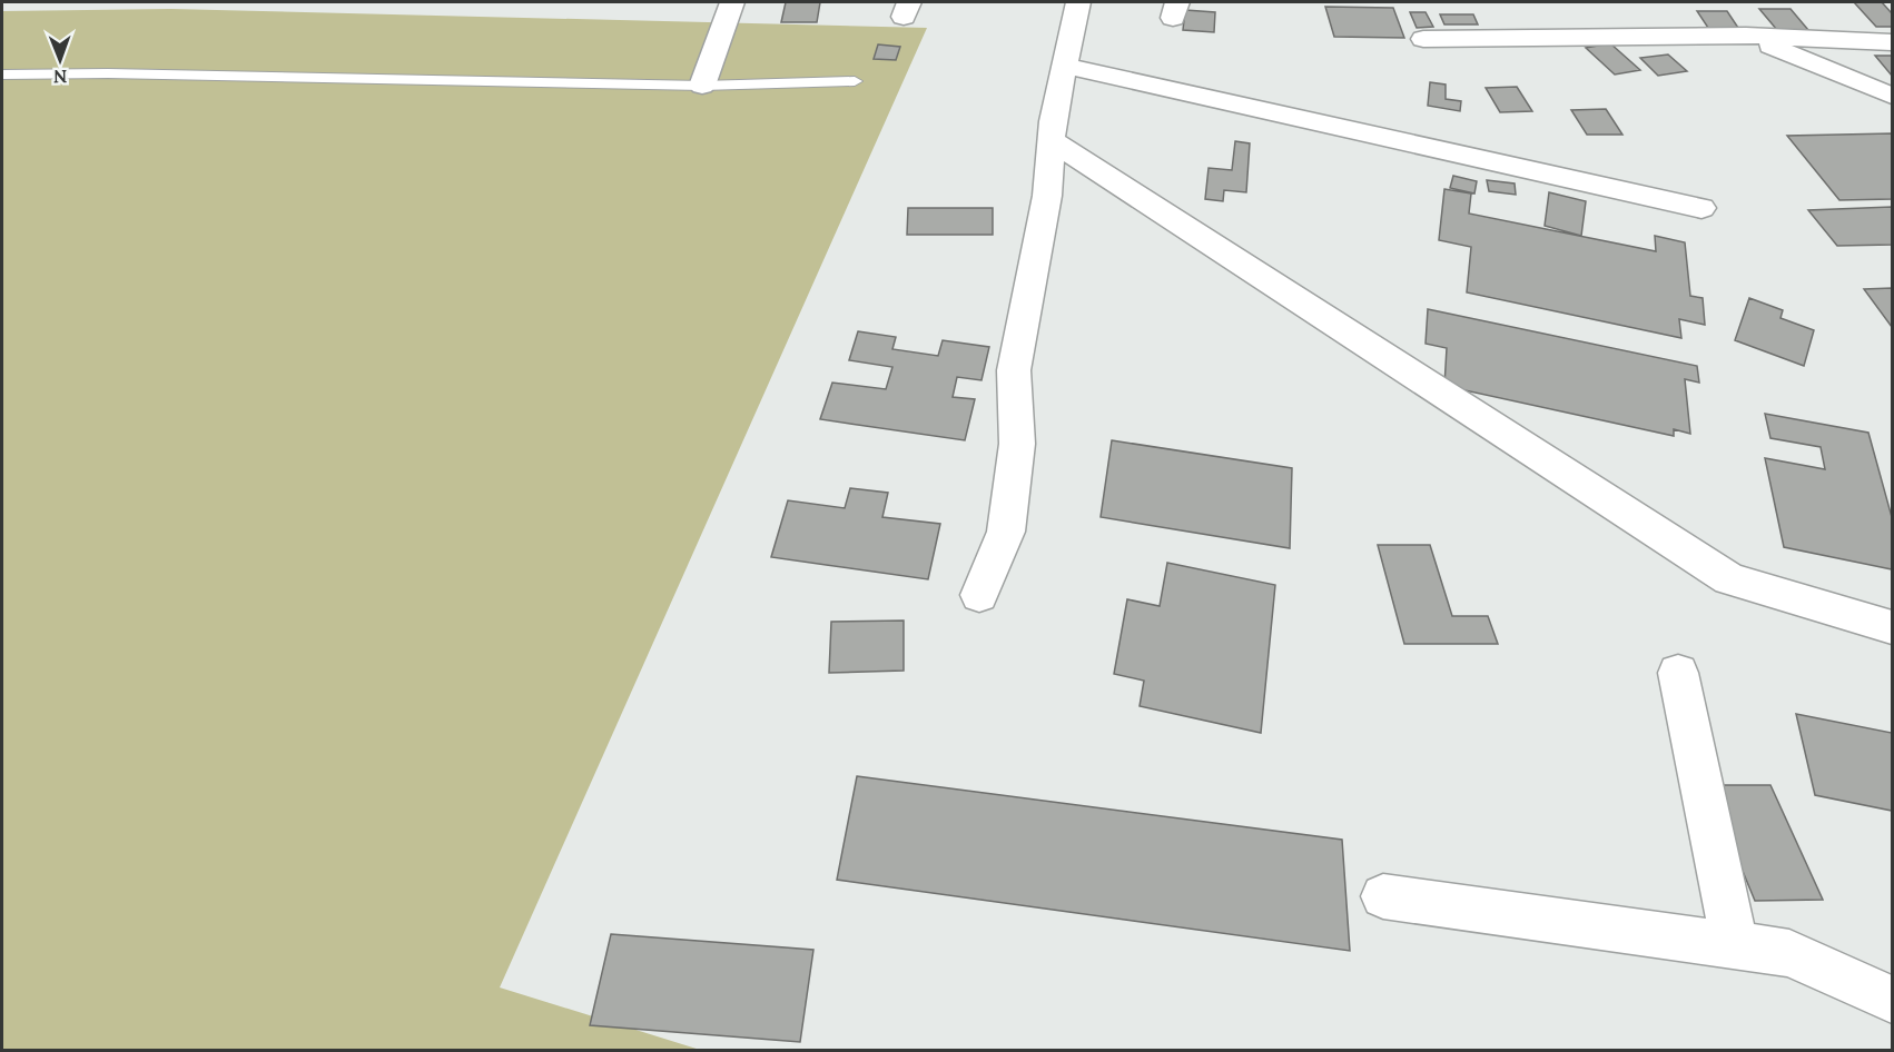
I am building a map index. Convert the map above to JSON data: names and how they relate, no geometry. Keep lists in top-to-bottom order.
{
  "north": "bottom"
}
